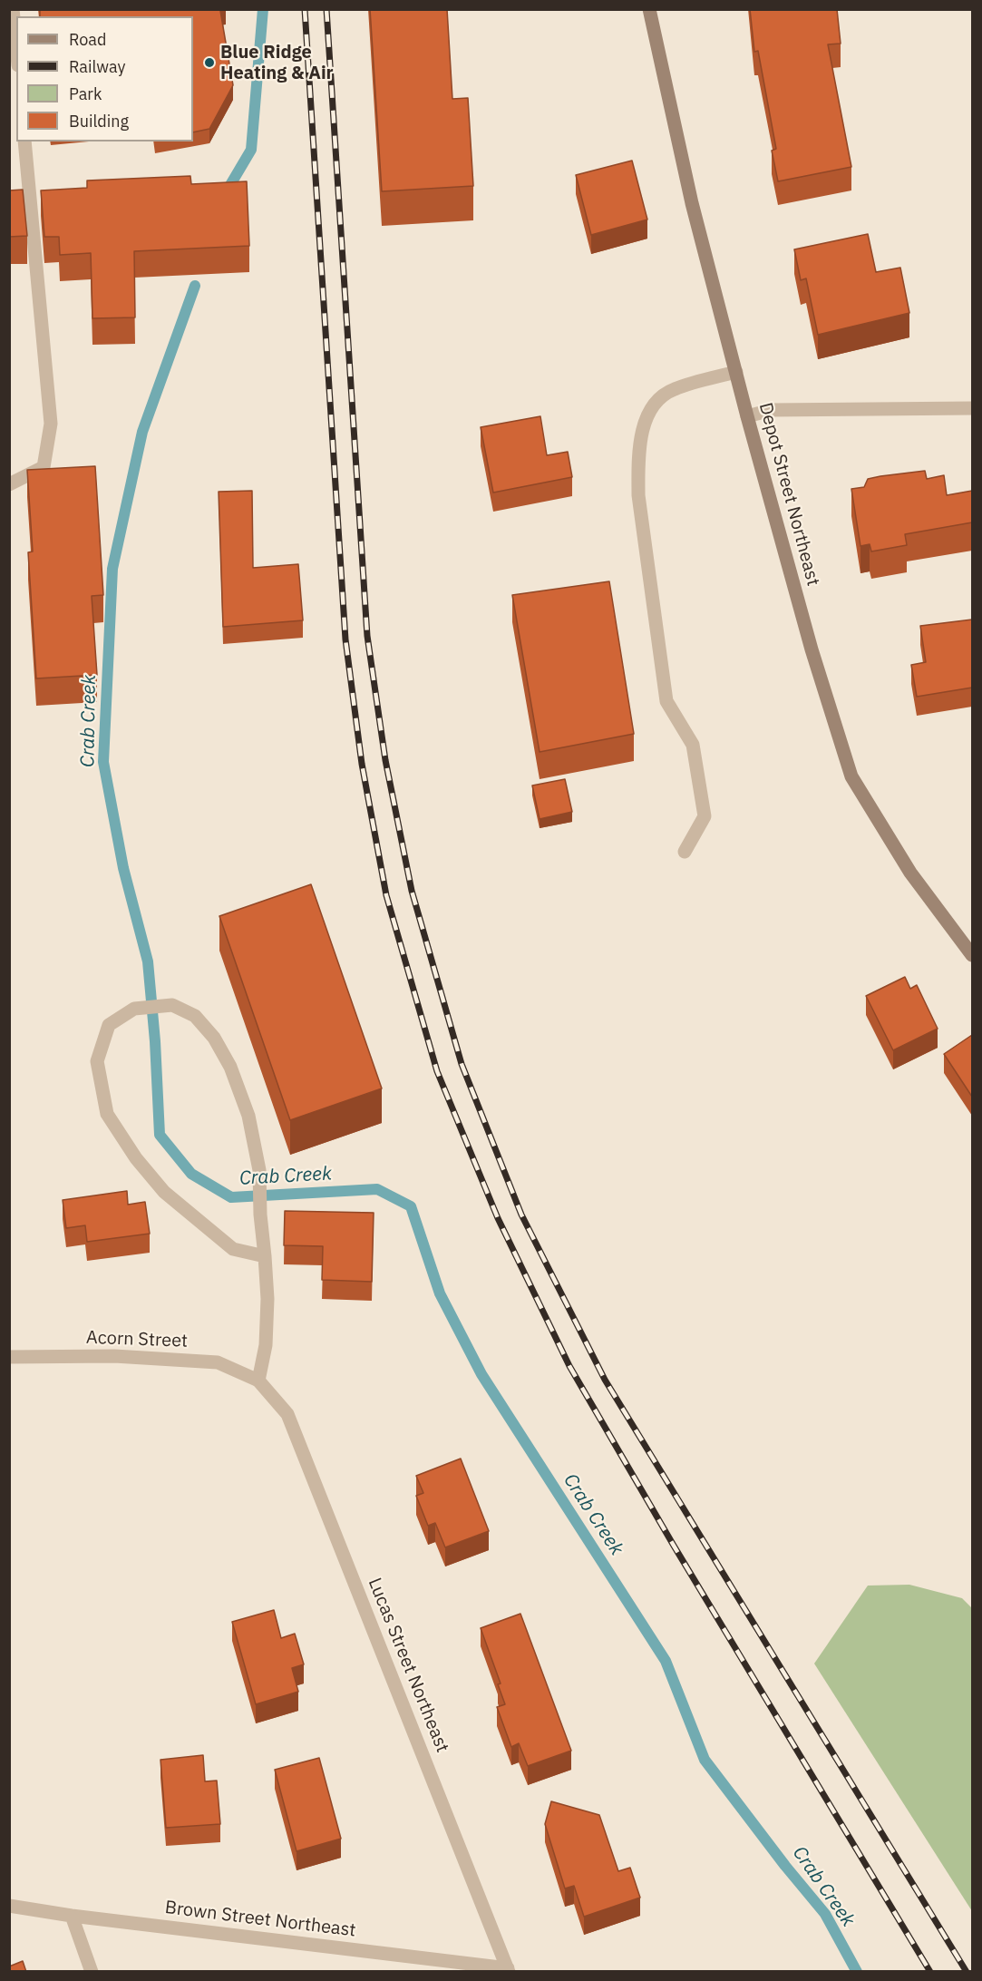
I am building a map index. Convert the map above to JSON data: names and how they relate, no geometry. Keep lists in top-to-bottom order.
{
  "streets": {
    "street": [
      "Depot Street Northeast",
      "Acorn Street",
      "Lucas Street Northeast",
      "Brown Street Northeast"
    ]
  },
  "crossings": [
    ["Acorn Street", "Lucas Street Northeast"],
    ["Lucas Street Northeast", "Brown Street Northeast"]
  ],
  "water": ["Crab Creek"],
  "places": ["Blue Ridge Heating & Air"],
  "legend": [
    "Road",
    "Railway",
    "Park",
    "Building"
  ]
}
